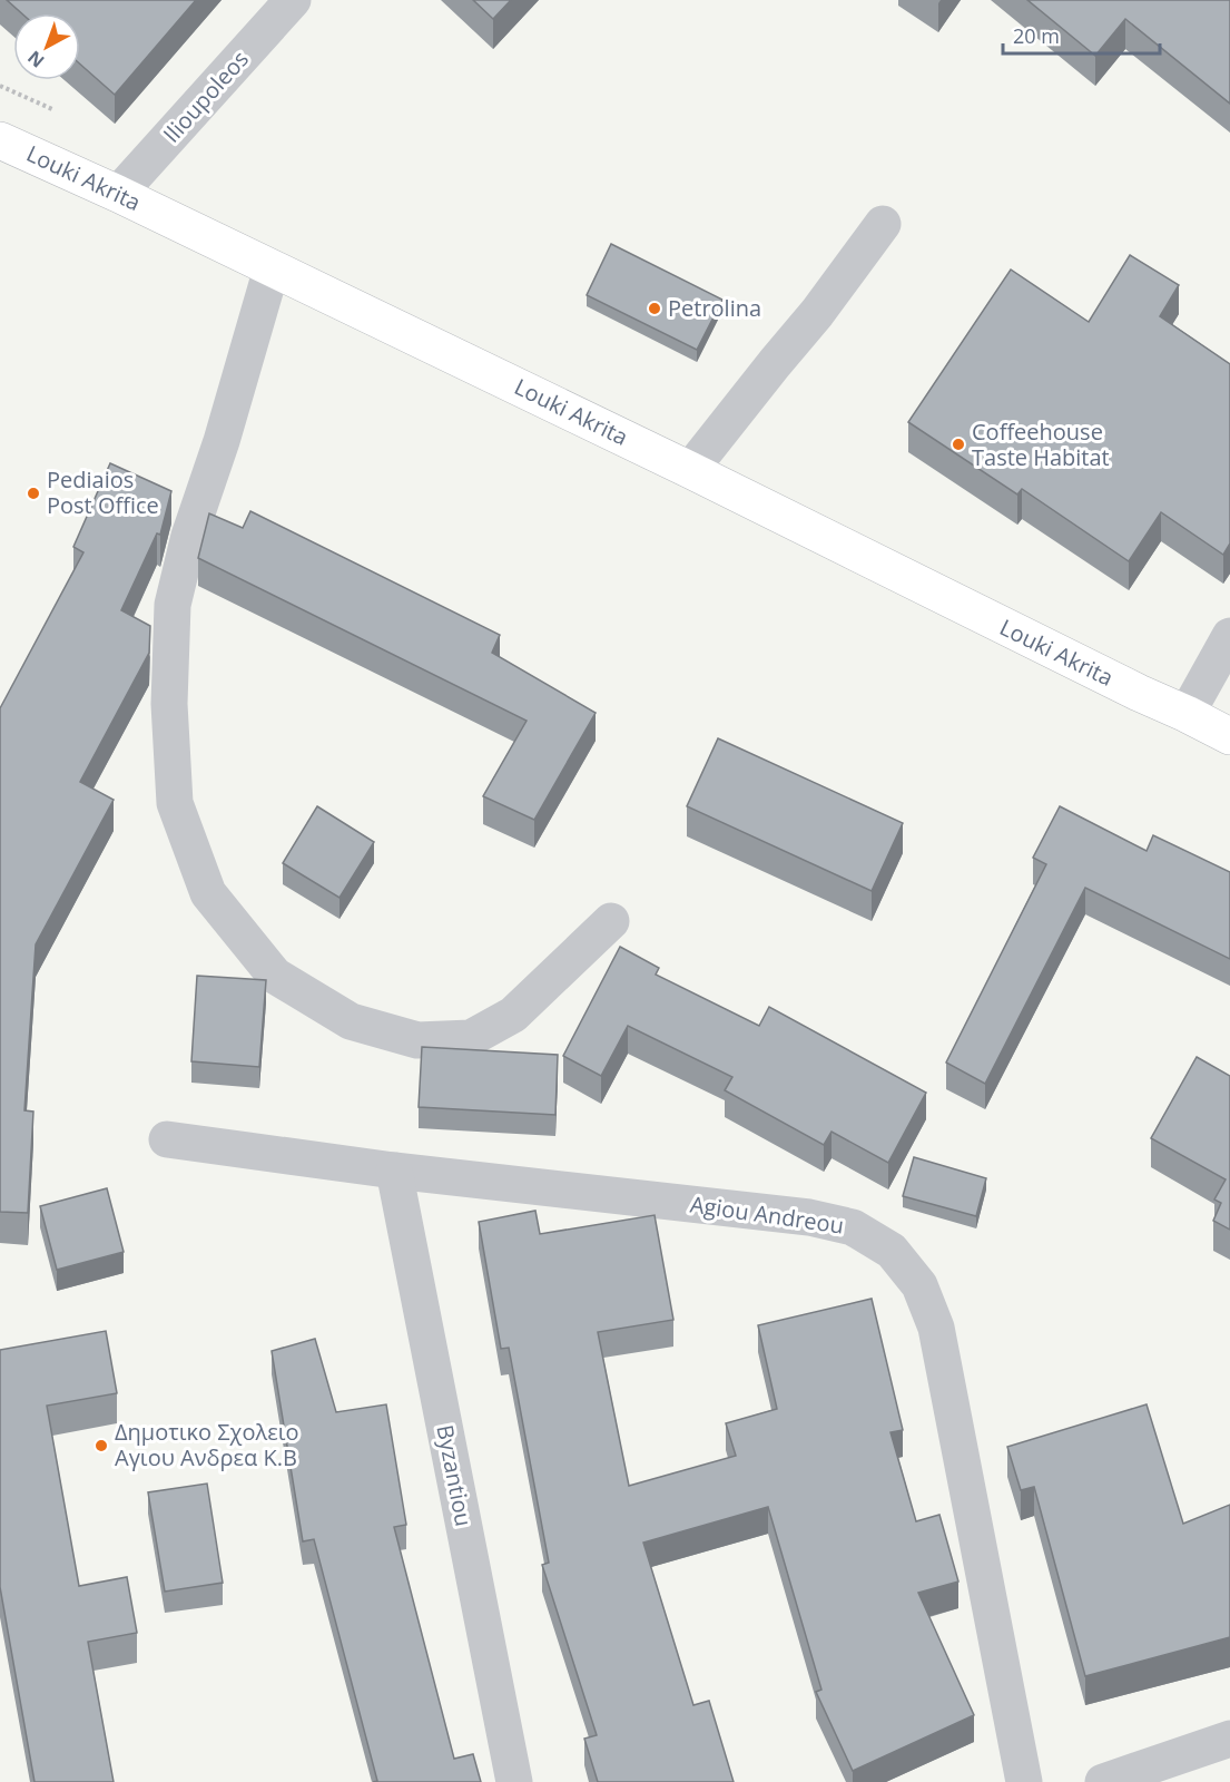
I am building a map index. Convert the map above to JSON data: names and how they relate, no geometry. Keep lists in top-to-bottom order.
{
  "streets": {
    "main road": ["Louki Akrita"],
    "street": ["Ilioupoleos", "Agiou Andreou", "Byzantiou"]
  },
  "crossings": [
    ["Ilioupoleos", "Louki Akrita"],
    ["Agiou Andreou", "Byzantiou"]
  ],
  "places": [
    "Petrolina",
    "Coffeehouse Taste Habitat",
    "Pediaios Post Office",
    "Δημοτικο Σχολειο Αγιου Ανδρεα Κ.Β"
  ],
  "scale_bar": "20 m",
  "north": "bottom left"
}
